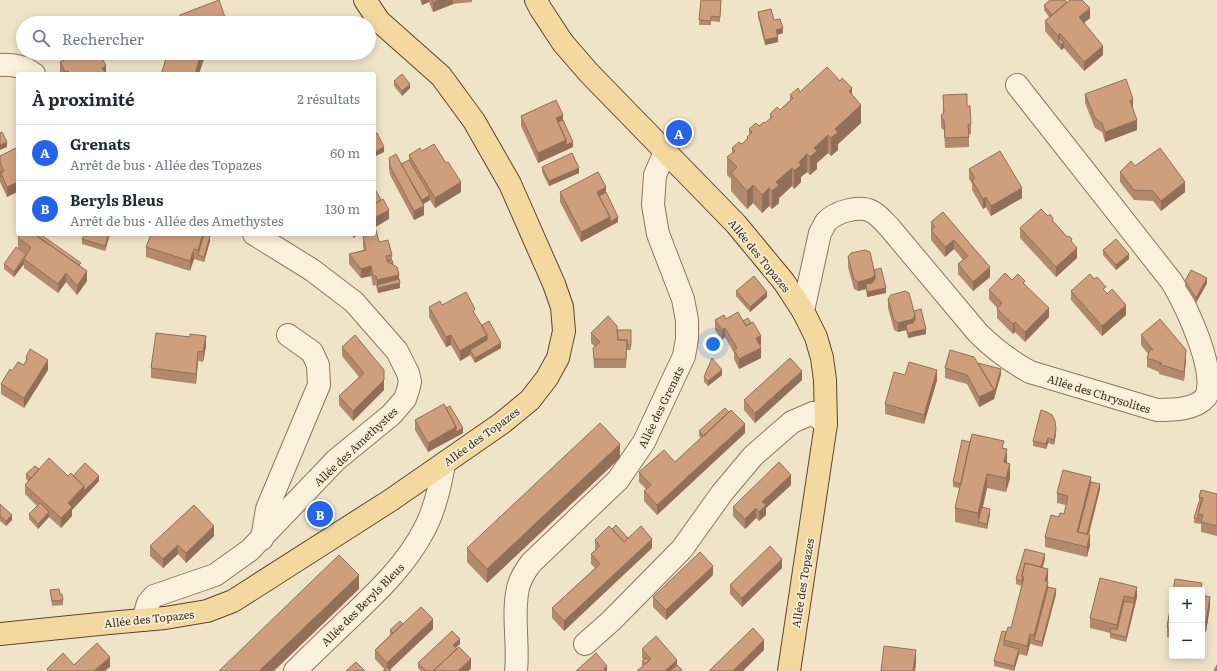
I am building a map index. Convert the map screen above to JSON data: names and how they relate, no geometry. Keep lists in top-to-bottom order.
{
  "streets": {
    "main road": ["Allée des Topazes"],
    "street": [
      "Allée des Chrysolites",
      "Allée des Grenats",
      "Allée des Amethystes",
      "Allée des Beryls Bleus"
    ]
  },
  "crossings": [
    ["Allée des Topazes", "Allée des Chrysolites"],
    ["Allée des Topazes", "Allée des Grenats"],
    ["Allée des Topazes", "Allée des Amethystes"],
    ["Allée des Topazes", "Allée des Beryls Bleus"]
  ],
  "page": {
    "search": "Rechercher",
    "heading": ["À proximité", "2 résultats"],
    "pins": ["A", "B"],
    "list": [
      {
        "mark": "A",
        "name": "Grenats",
        "note": "Arrêt de bus · Allée des Topazes",
        "value": "60 m"
      },
      {
        "mark": "B",
        "name": "Beryls Bleus",
        "note": "Arrêt de bus · Allée des Amethystes",
        "value": "130 m"
      }
    ],
    "map_buttons": ["+", "−"]
  }
}
